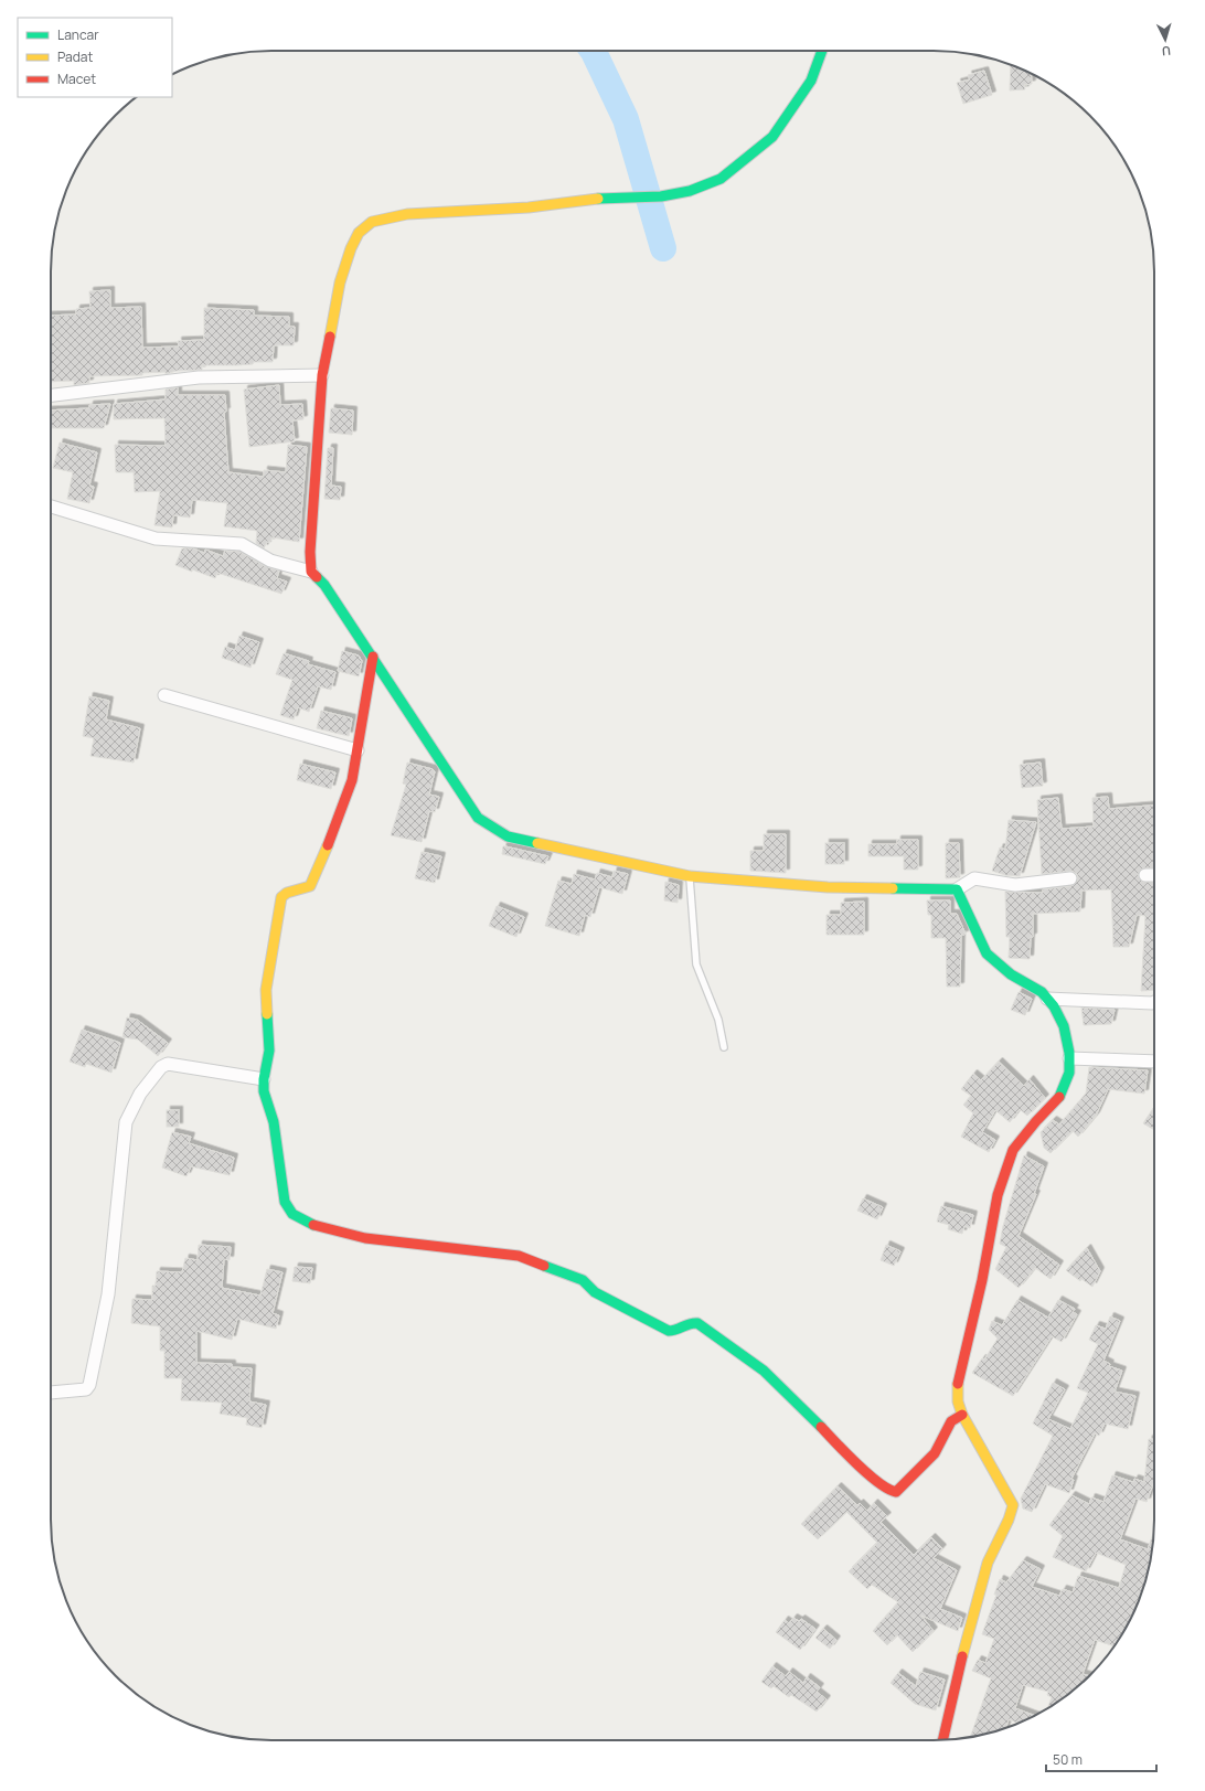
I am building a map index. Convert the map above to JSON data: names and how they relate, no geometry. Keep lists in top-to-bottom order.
{
  "legend": ["Lancar", "Padat", "Macet"],
  "scale_bar": "50 m",
  "north": "bottom"
}
